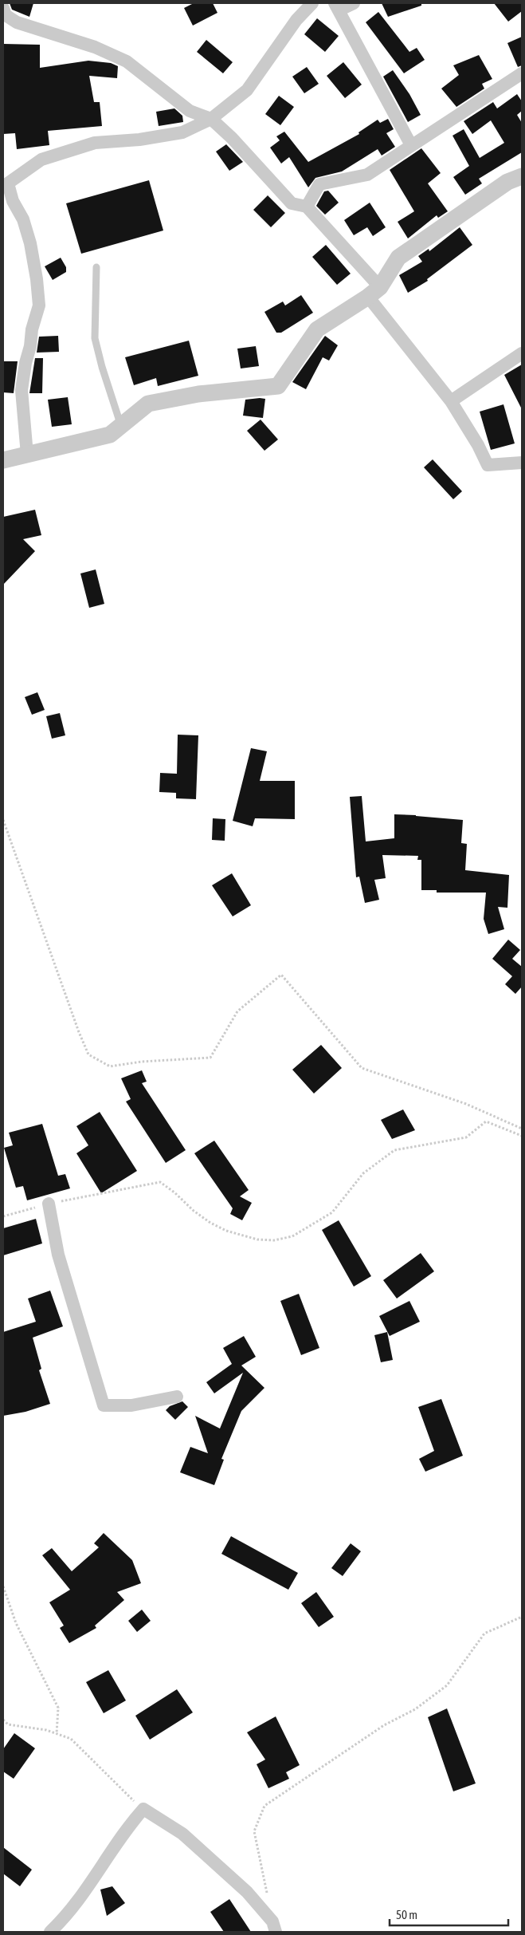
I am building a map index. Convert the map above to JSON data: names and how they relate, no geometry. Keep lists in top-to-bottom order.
{
  "scale_bar": "50 m"
}
